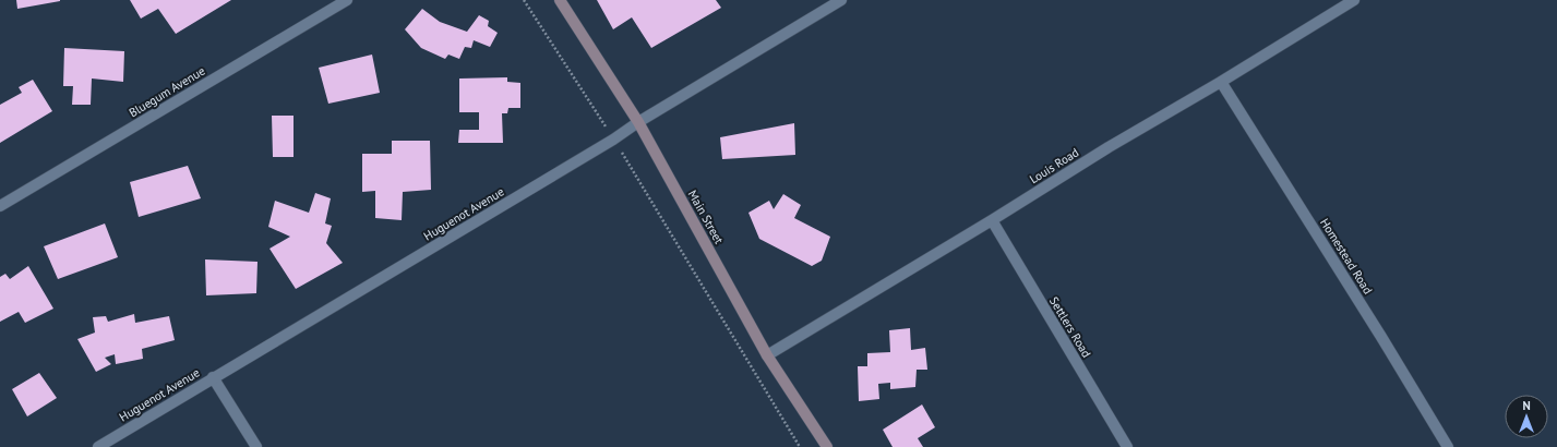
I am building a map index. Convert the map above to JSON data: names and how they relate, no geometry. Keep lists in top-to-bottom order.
{
  "streets": {
    "street": [
      "Bluegum Avenue",
      "Louis Road",
      "Huguenot Avenue",
      "Main Street",
      "Homestead Road",
      "Settlers Road"
    ]
  },
  "crossings": [
    ["Louis Road", "Main Street"],
    ["Louis Road", "Homestead Road"],
    ["Louis Road", "Settlers Road"],
    ["Huguenot Avenue", "Main Street"]
  ],
  "north": "top"
}
